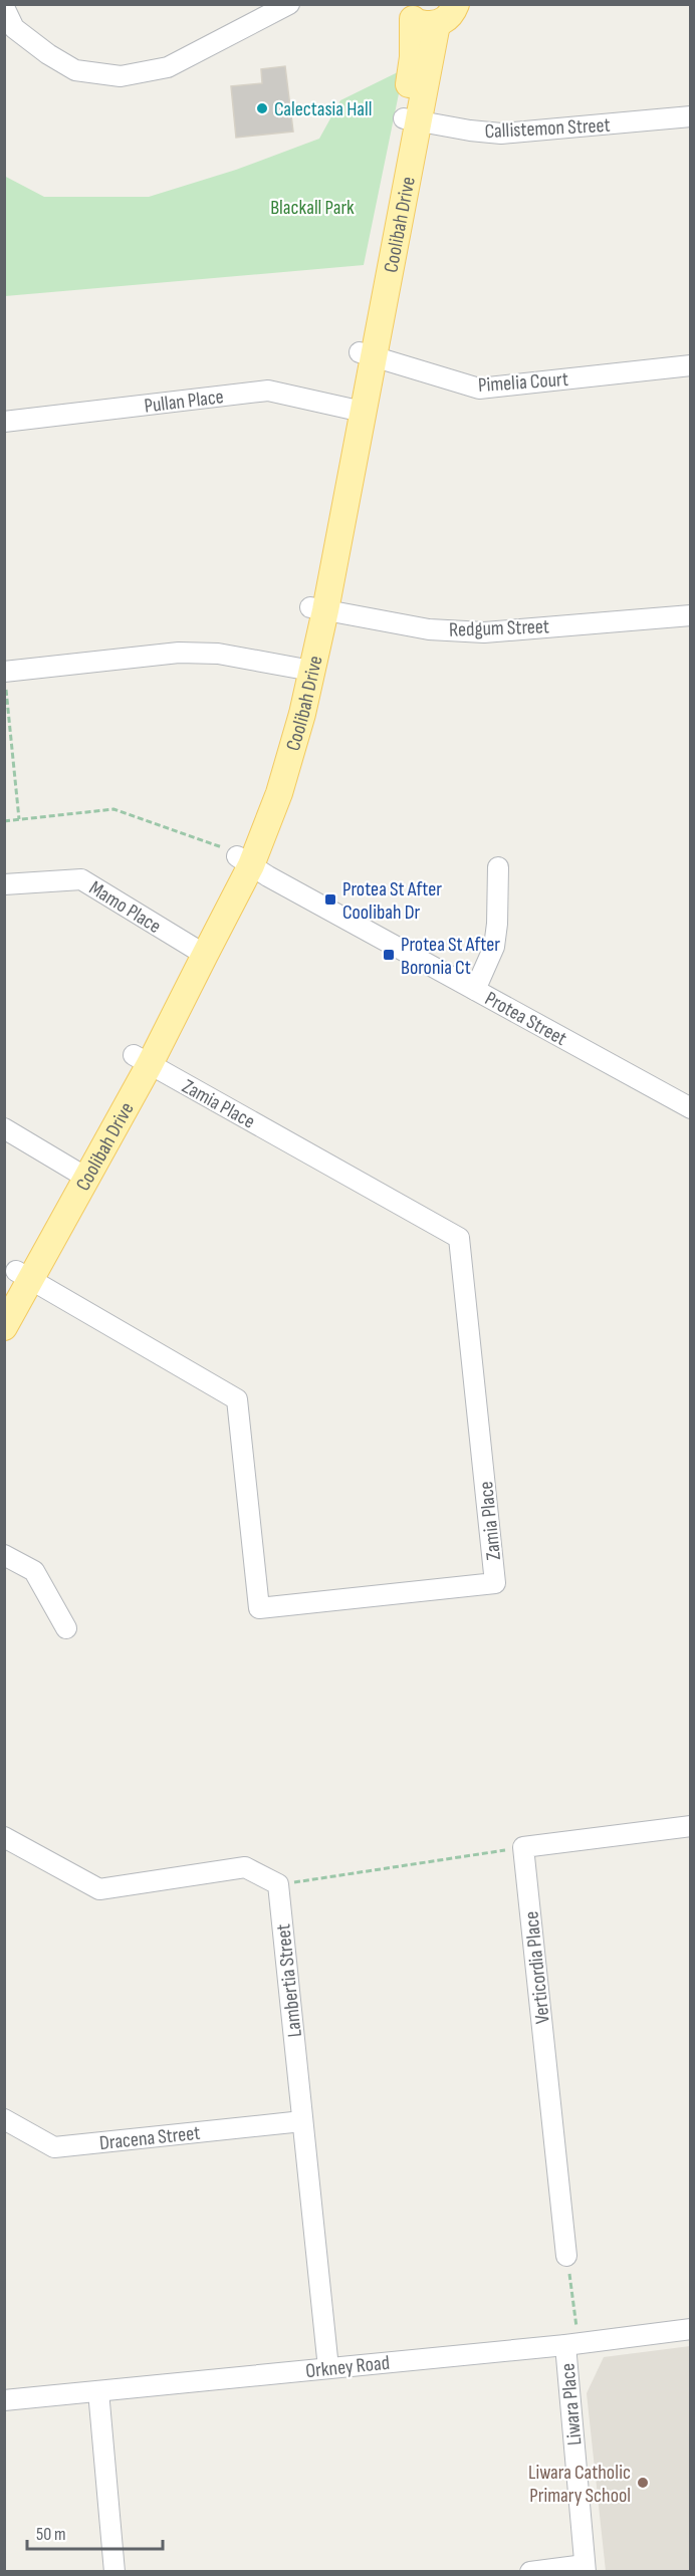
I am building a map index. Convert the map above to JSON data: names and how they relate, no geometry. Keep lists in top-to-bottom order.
{
  "streets": {
    "main road": ["Coolibah Drive"],
    "street": [
      "Callistemon Street",
      "Pimelia Court",
      "Pullan Place",
      "Redgum Street",
      "Mamo Place",
      "Protea Street",
      "Zamia Place",
      "Verticordia Place",
      "Lambertia Street",
      "Dracena Street",
      "Orkney Road",
      "Liwara Place"
    ]
  },
  "crossings": [
    ["Callistemon Street", "Coolibah Drive"],
    ["Coolibah Drive", "Pimelia Court"],
    ["Coolibah Drive", "Pullan Place"],
    ["Coolibah Drive", "Redgum Street"],
    ["Coolibah Drive", "Mamo Place"],
    ["Coolibah Drive", "Protea Street"],
    ["Coolibah Drive", "Zamia Place"],
    ["Lambertia Street", "Dracena Street"],
    ["Lambertia Street", "Orkney Road"],
    ["Orkney Road", "Liwara Place"]
  ],
  "parks": ["Blackall Park"],
  "places": {
    "other": ["Calectasia Hall", "Liwara Catholic Primary School"],
    "transit": ["Protea St After Coolibah Dr", "Protea St After Boronia Ct"]
  },
  "scale_bar": "50 m"
}
